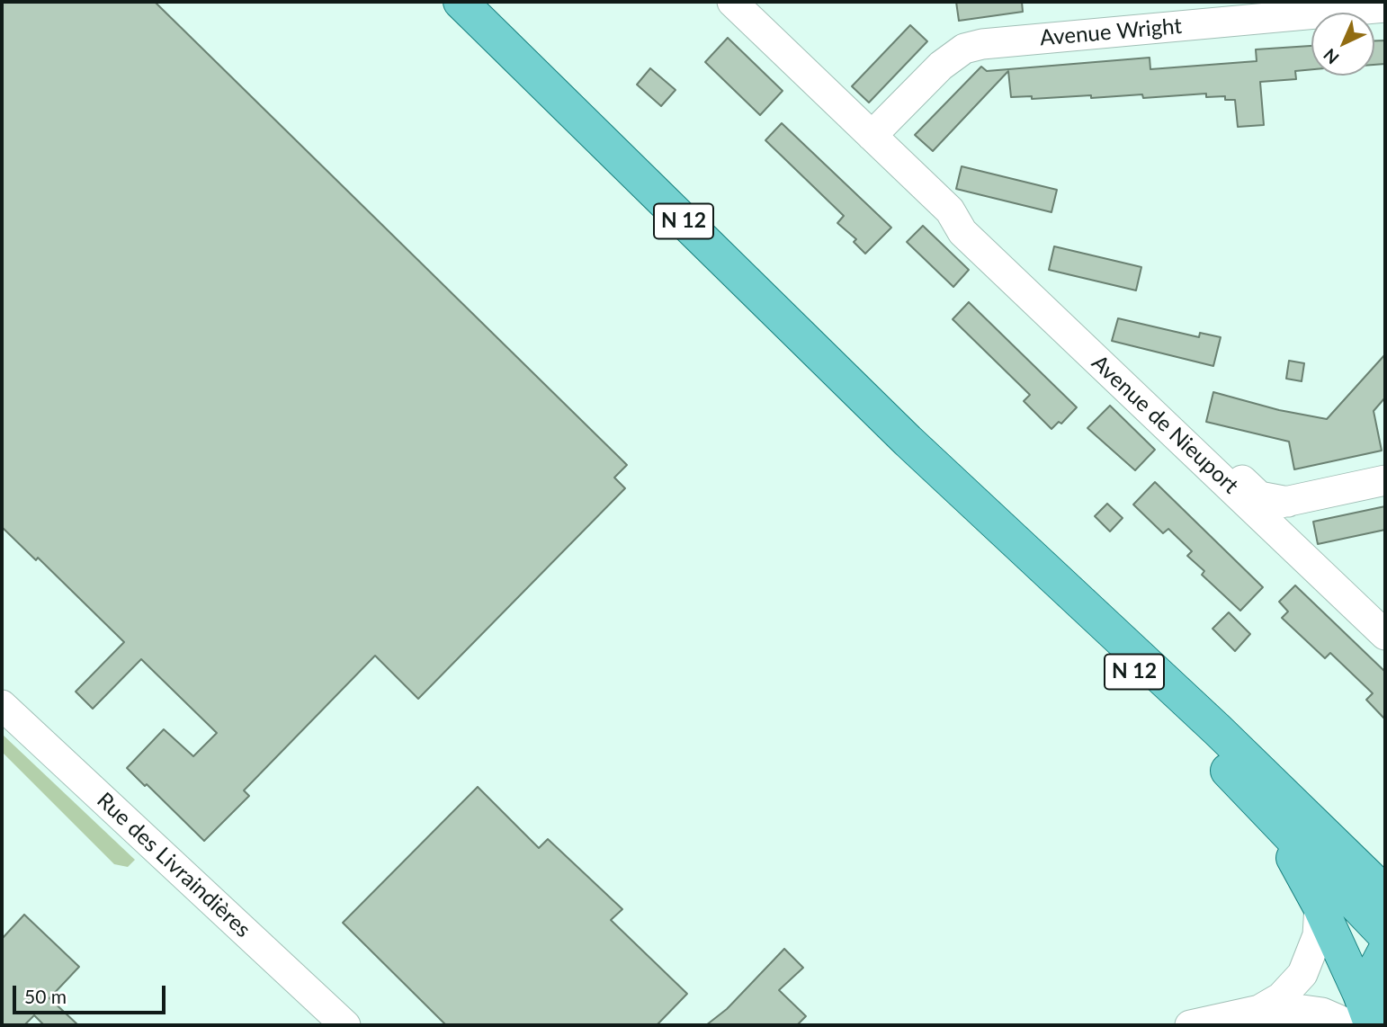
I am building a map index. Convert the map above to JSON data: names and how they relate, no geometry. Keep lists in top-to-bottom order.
{
  "streets": {
    "main road": ["N 12"],
    "street": ["Avenue Wright", "Avenue de Nieuport", "Rue des Livraindières"]
  },
  "crossings": [
    ["Avenue Wright", "Avenue de Nieuport"]
  ],
  "scale_bar": "50 m",
  "north": "bottom left"
}
